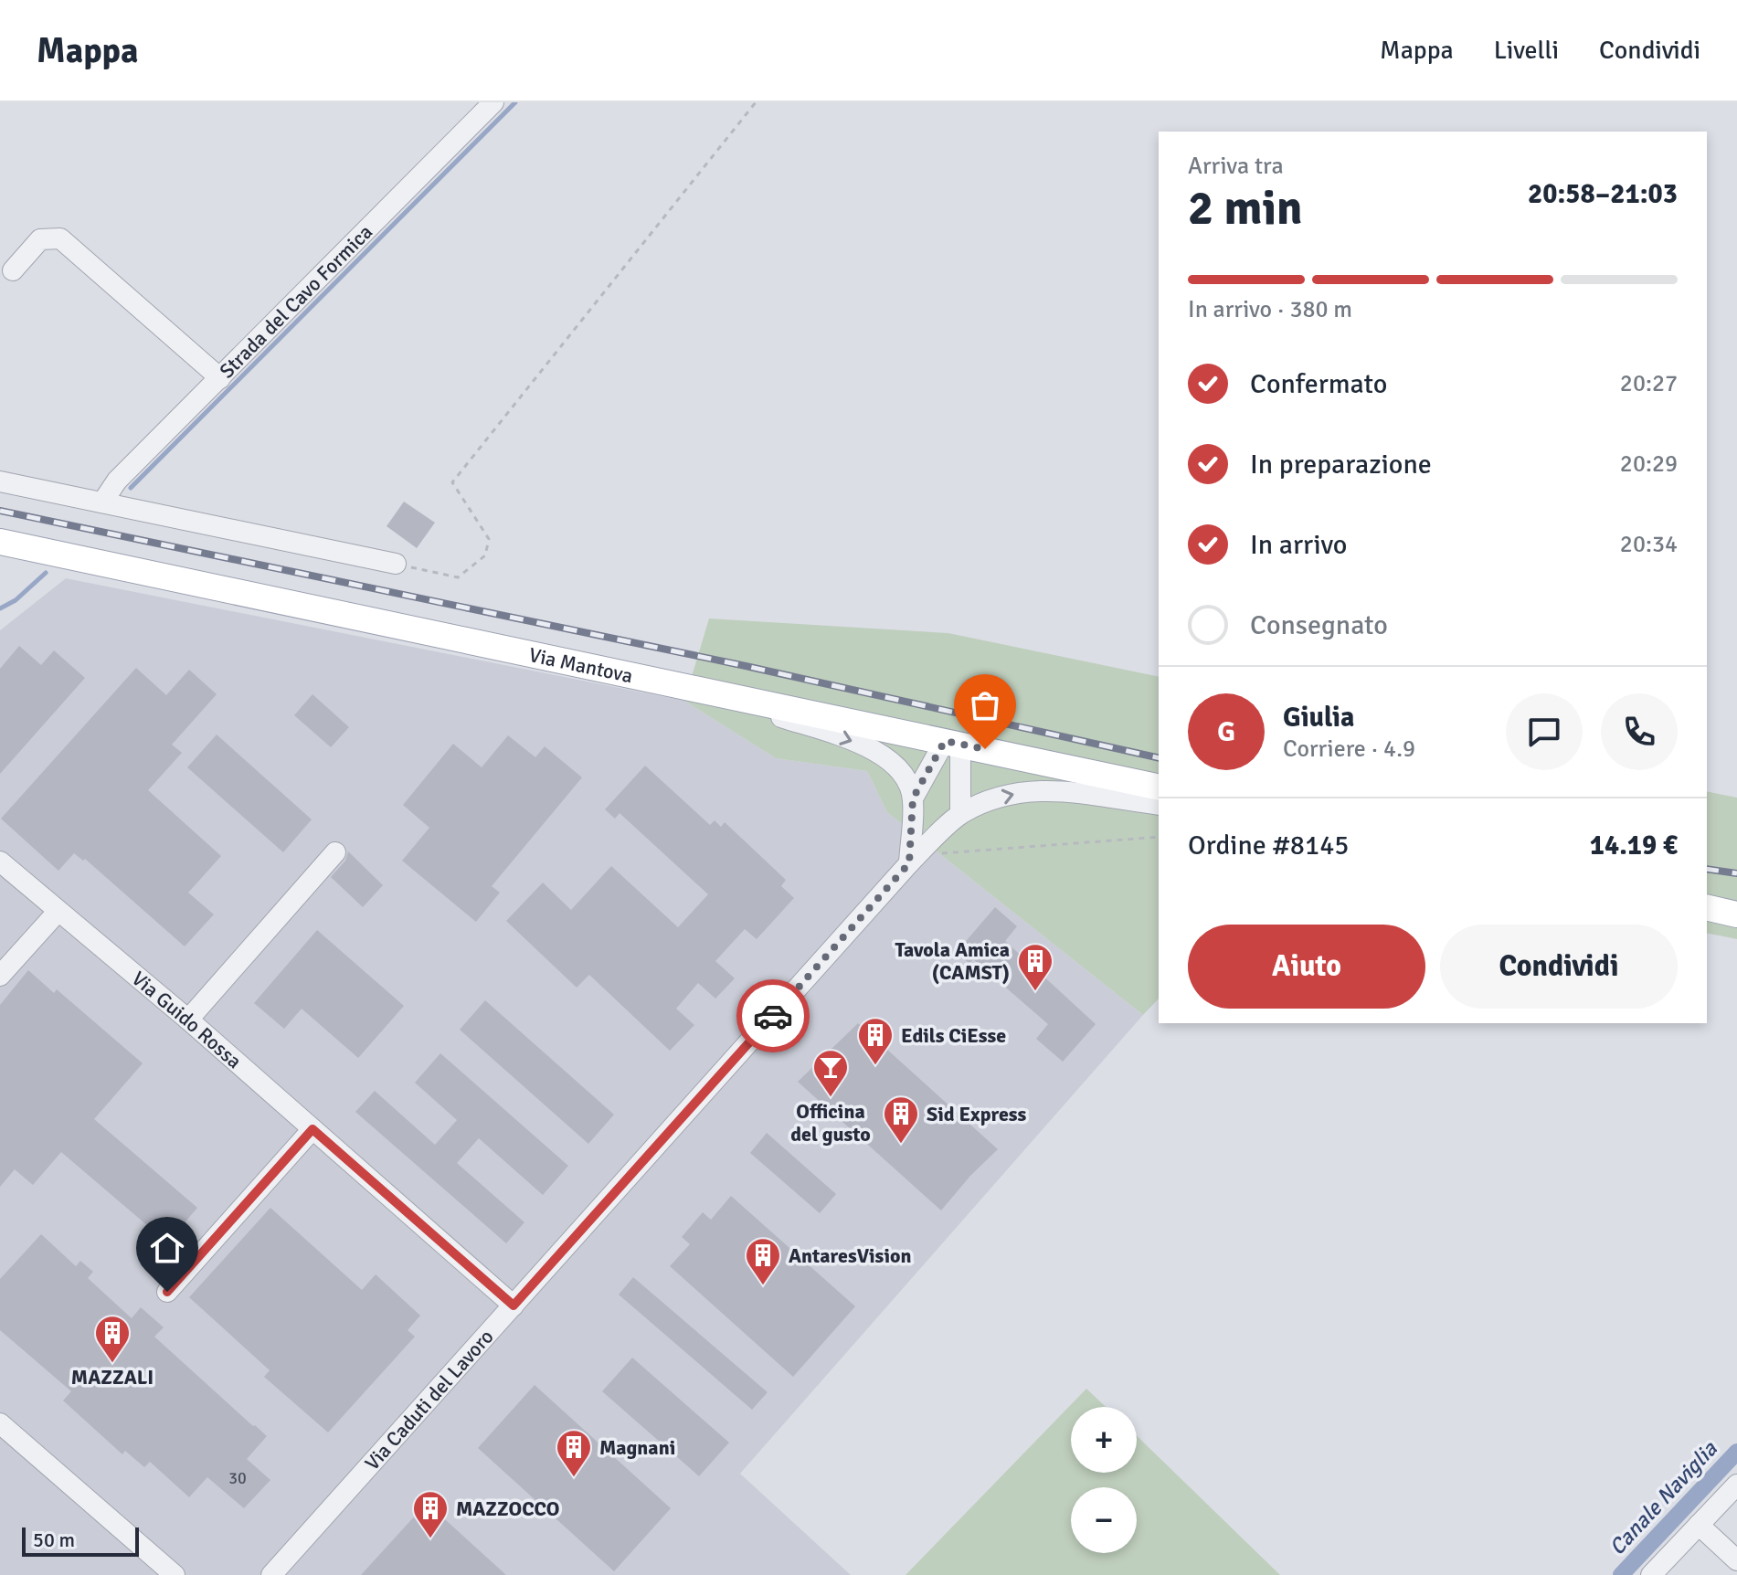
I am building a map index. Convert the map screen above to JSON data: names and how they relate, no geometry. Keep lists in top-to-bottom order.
{
  "streets": {
    "main road": ["Via Mantova"],
    "street": ["Strada del Cavo Formica", "Via Guido Rossa", "Via Caduti del Lavoro"]
  },
  "crossings": [
    ["Via Guido Rossa", "Via Caduti del Lavoro"]
  ],
  "water": ["Canale Naviglia"],
  "places": {
    "building": [
      "Tavola Amica (CAMST)",
      "Edils CiEsse",
      "Sid Express",
      "AntaresVision",
      "MAZZALI",
      "Magnani",
      "MAZZOCCO"
    ],
    "bar": ["Officina del gusto"]
  },
  "house_numbers": ["30"],
  "scale_bar": "50 m",
  "page": {
    "header": "Mappa",
    "nav": ["Mappa", "Livelli", "Condividi"],
    "heading": ["2 min", "Arriva tra", "20:58–21:03"],
    "panel": [
      "Giulia",
      "Corriere · 4.9",
      "Ordine #8145",
      "14.19 €"
    ],
    "bar": "In arrivo · 380 m",
    "list": [
      ["Confermato", "20:27"],
      ["In preparazione", "20:29"],
      ["In arrivo", "20:34"],
      "Consegnato"
    ],
    "round": "G",
    "buttons": ["Aiuto", "Condividi"],
    "map_buttons": ["+", "−"],
    "scale": "50 m"
  }
}
